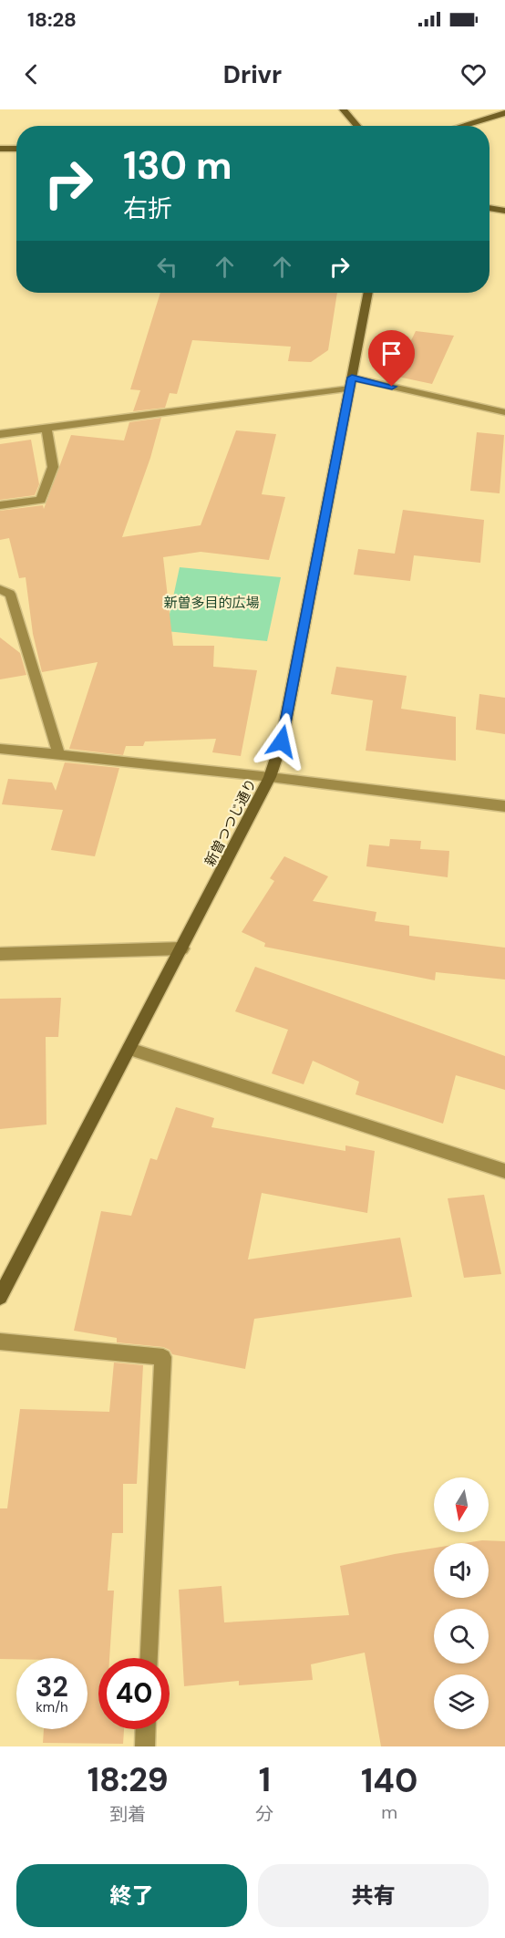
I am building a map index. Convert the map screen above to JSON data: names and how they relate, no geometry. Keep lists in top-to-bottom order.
{
  "streets": {
    "street": ["新曽つつじ通り"]
  },
  "parks": ["新曽多目的広場"],
  "north": "bottom",
  "page": {
    "status": "18:28",
    "header": "Drivr",
    "turn": ["130 m", "右折"],
    "speed": "32 km/h",
    "limit": "40",
    "eta": [
      "18:29",
      "到着",
      "1",
      "分",
      "140",
      "m"
    ],
    "buttons": ["終了", "共有"]
  }
}
